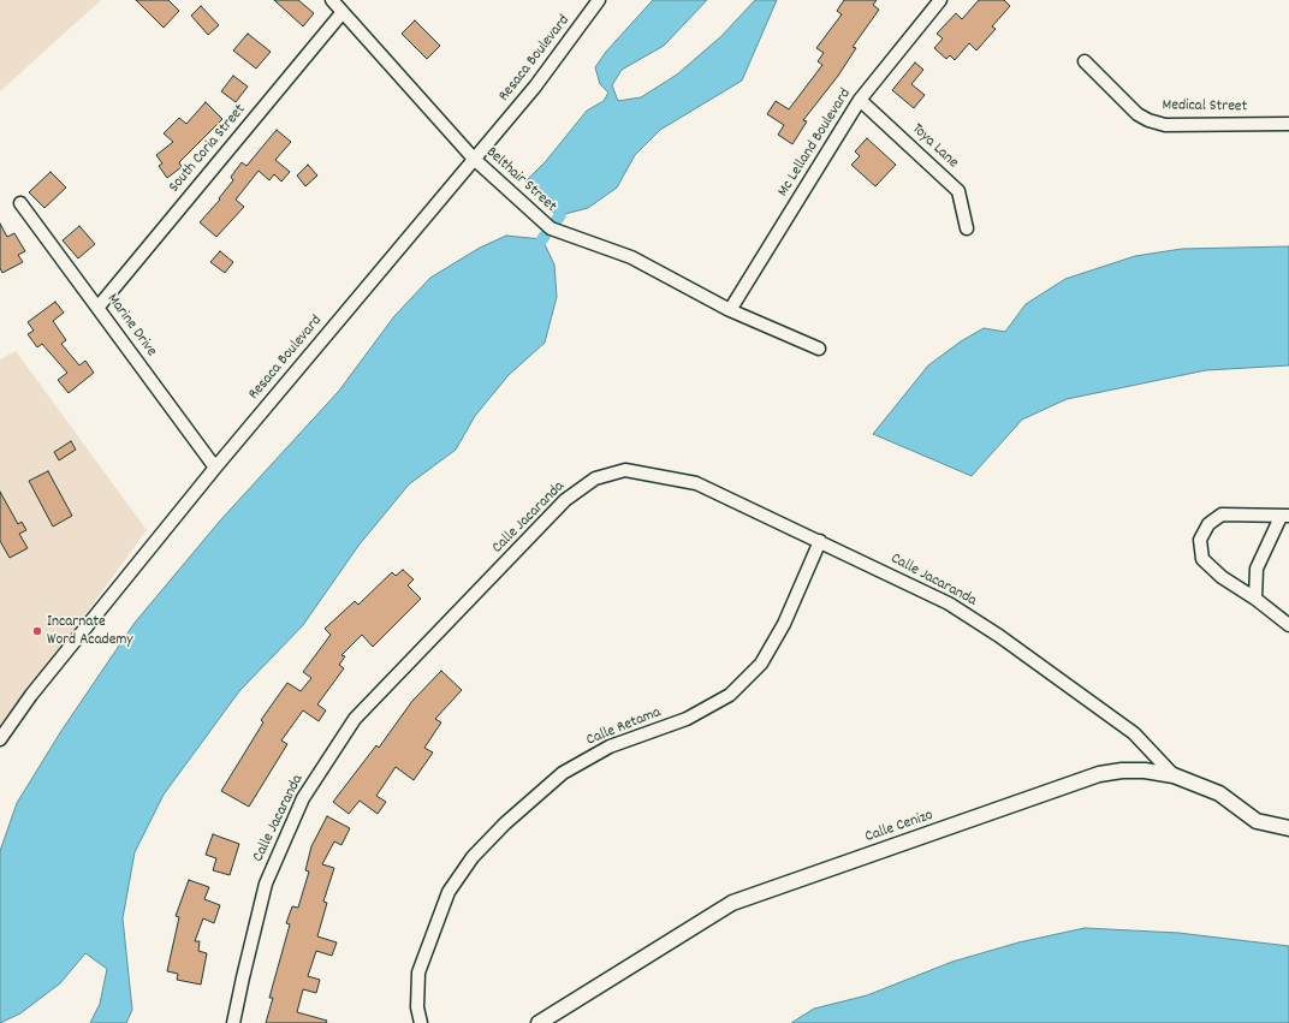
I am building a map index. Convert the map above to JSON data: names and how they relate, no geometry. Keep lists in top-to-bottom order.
{
  "streets": {
    "street": [
      "Resaca Boulevard",
      "Medical Street",
      "Mc Lelland Boulevard",
      "Toya Lane",
      "South Coria Street",
      "Belthair Street",
      "Marine Drive",
      "Calle Jacaranda",
      "Calle Retama",
      "Calle Cenizo"
    ]
  },
  "crossings": [
    ["Resaca Boulevard", "Belthair Street"],
    ["Resaca Boulevard", "Marine Drive"],
    ["Mc Lelland Boulevard", "Toya Lane"],
    ["Mc Lelland Boulevard", "Belthair Street"],
    ["South Coria Street", "Belthair Street"],
    ["South Coria Street", "Marine Drive"],
    ["Calle Jacaranda", "Calle Retama"],
    ["Calle Jacaranda", "Calle Cenizo"]
  ],
  "places": ["Incarnate Word Academy"]
}
